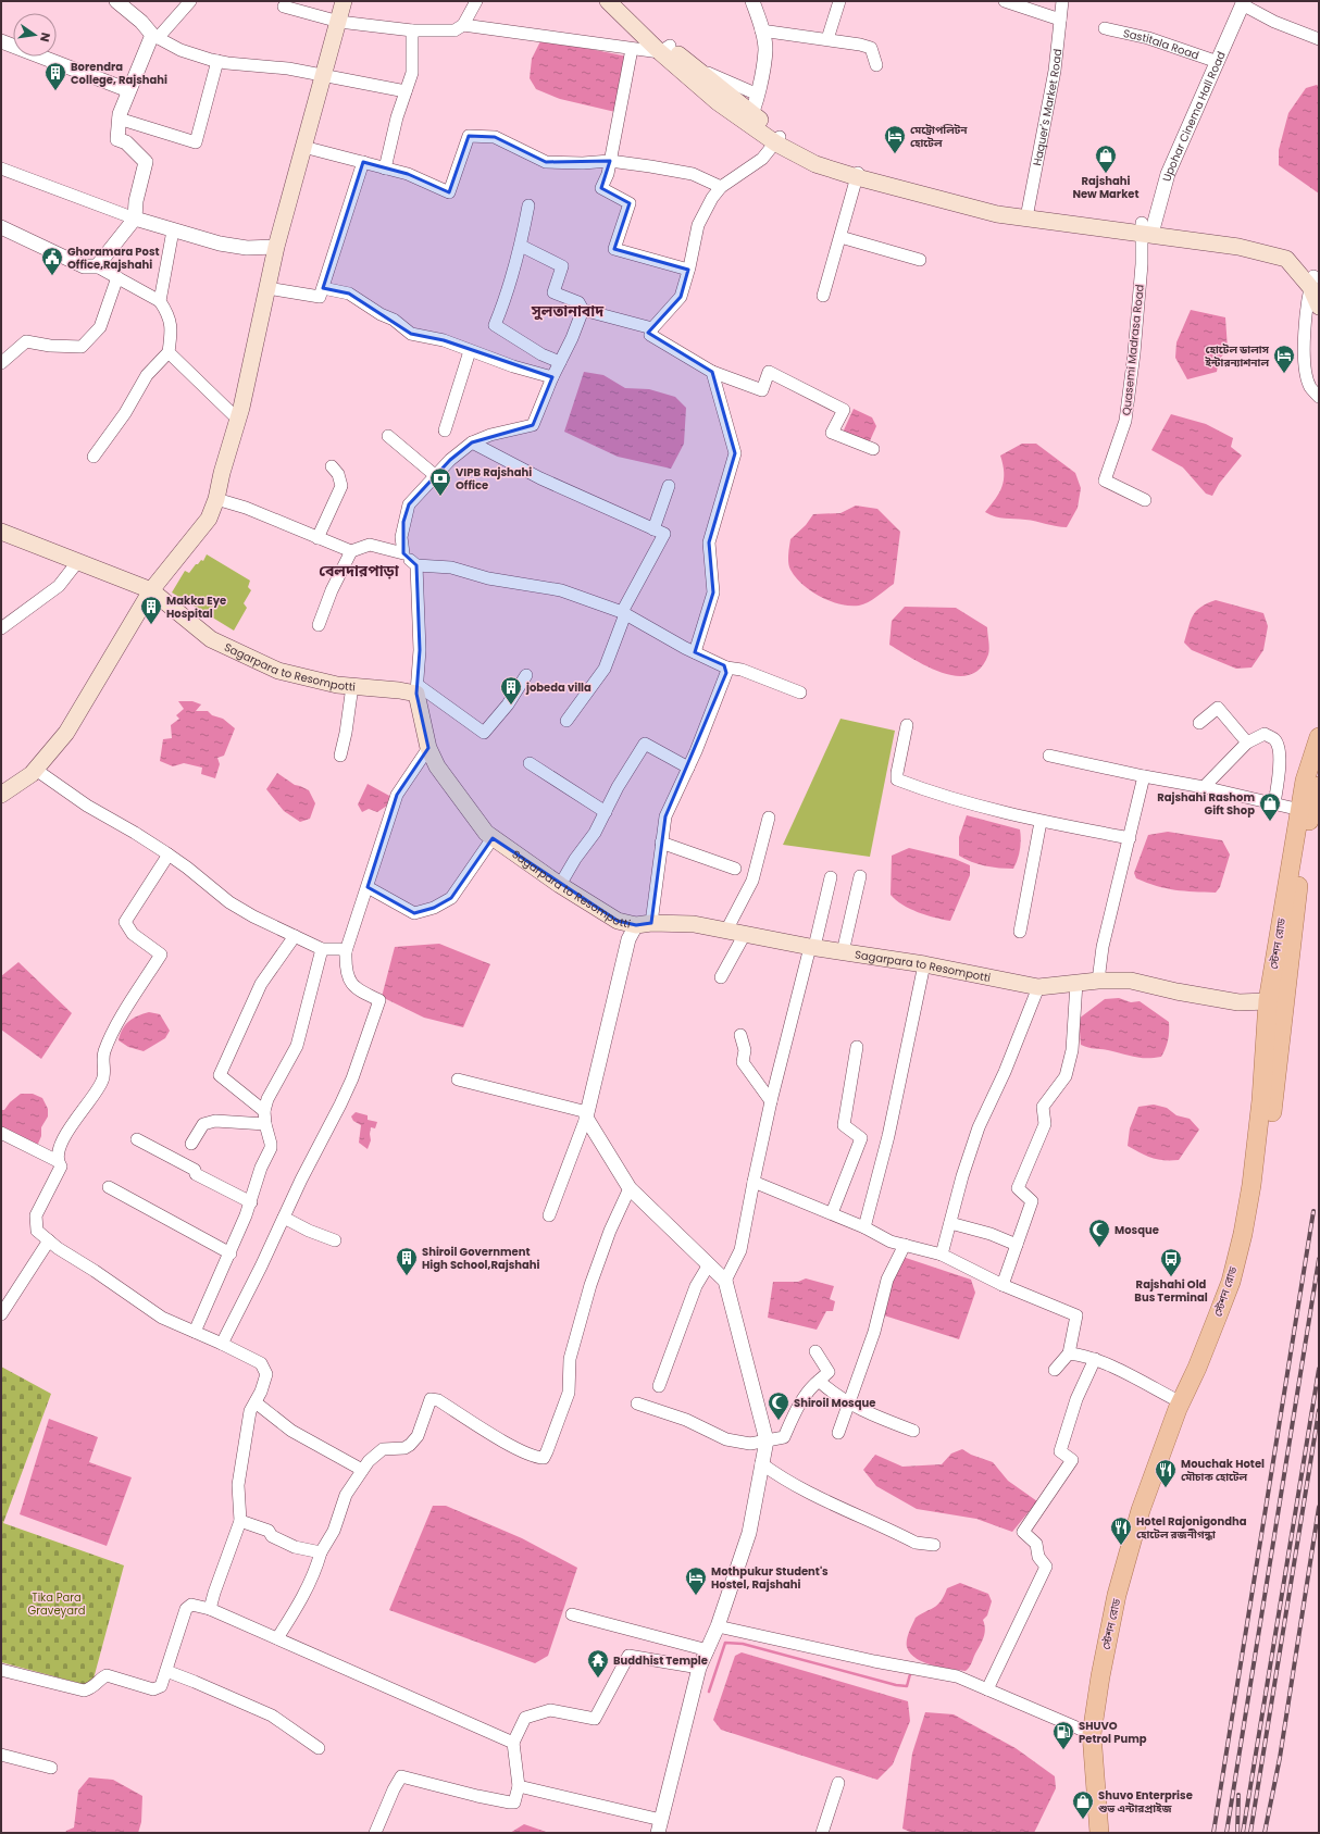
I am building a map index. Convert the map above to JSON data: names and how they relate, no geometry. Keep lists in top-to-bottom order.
{
  "streets": {
    "main road": ["Sagarpara to Resompotti", "স্টেশন রোড"],
    "street": [
      "Sastitala Road",
      "Haquer's Market Road",
      "Upohar Cinema Hall Road",
      "Quasemi Madrasa Road"
    ]
  },
  "crossings": [
    ["Sastitala Road", "Upohar Cinema Hall Road"],
    ["Upohar Cinema Hall Road", "Quasemi Madrasa Road"],
    ["Sagarpara to Resompotti", "স্টেশন রোড"]
  ],
  "districts": ["সুলতানাবাদ", "বেলদারপাড়া"],
  "parks": ["Tika Para Graveyard"],
  "places": {
    "building": [
      "Borendra College, Rajshahi",
      "Makka Eye Hospital",
      "jobeda villa",
      "Shiroil Government High School,Rajshahi"
    ],
    "hotel": ["মেট্রোপলিটন হোটেল", "হোটেল ডালাস ইন্টারন্যাশনাল", "Mothpukur Student's Hostel, Rajshahi"],
    "shop": ["Rajshahi New Market", "Rajshahi Rashom Gift Shop", "Shuvo Enterprise শুভ এন্টারপ্রাইজ"],
    "public building": ["Ghoramara Post Office,Rajshahi"],
    "bank": ["VIPB Rajshahi Office"],
    "mosque": ["Mosque", "Shiroil Mosque"],
    "bus stop": ["Rajshahi Old Bus Terminal"],
    "restaurant": ["Mouchak Hotel মৌচাক হোটেল", "Hotel Rajonigondha হোটেল রজনীগন্ধা"],
    "temple": ["Buddhist Temple"],
    "fuel station": ["SHUVO Petrol Pump"]
  },
  "north": "right"
}
